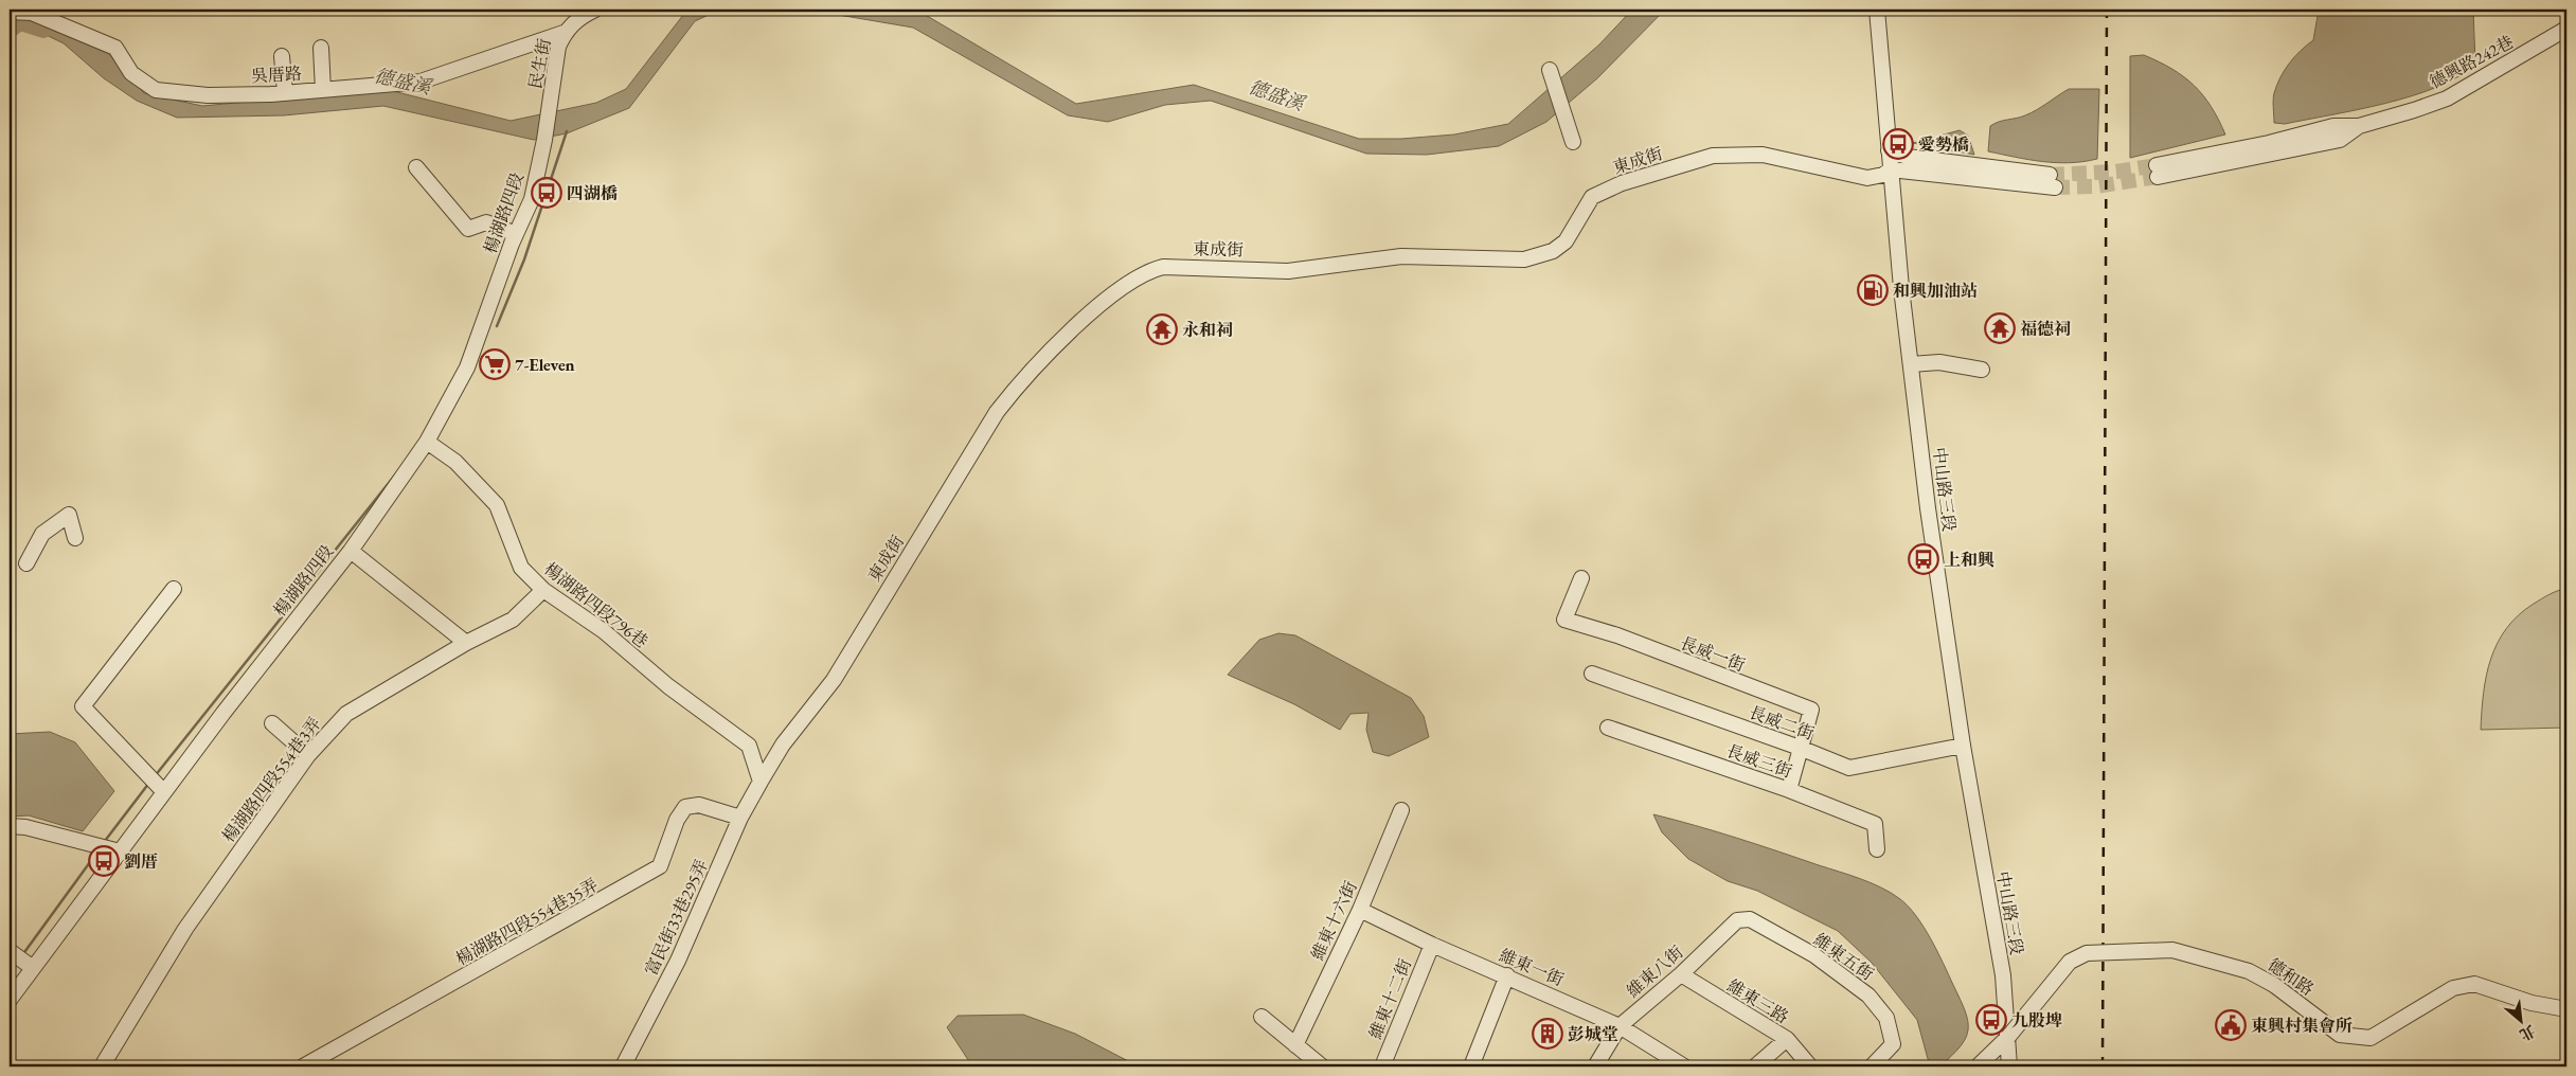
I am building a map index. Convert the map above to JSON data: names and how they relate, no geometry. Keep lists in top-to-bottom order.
{
  "streets": {
    "street": [
      "德興路242巷",
      "民生街",
      "吳厝路",
      "東成街",
      "楊湖路四段",
      "中山路三段",
      "楊湖路四段796巷",
      "長威一街",
      "長威二街",
      "長威三街",
      "楊湖路四段554巷3弄",
      "富民街33巷295弄",
      "維東十六街",
      "楊湖路四段554巷35弄",
      "維東五街",
      "維東一街",
      "維東八街",
      "德和路",
      "維東十二街",
      "維東三路"
    ]
  },
  "crossings": [
    ["民生街", "吳厝路"],
    ["民生街", "楊湖路四段"],
    ["東成街", "中山路三段"],
    ["東成街", "楊湖路四段796巷"],
    ["東成街", "富民街33巷295弄"],
    ["楊湖路四段", "楊湖路四段796巷"],
    ["中山路三段", "長威二街"],
    ["中山路三段", "德和路"],
    ["楊湖路四段796巷", "楊湖路四段554巷3弄"],
    ["楊湖路四段796巷", "富民街33巷295弄"],
    ["長威一街", "長威二街"],
    ["長威一街", "長威三街"],
    ["富民街33巷295弄", "楊湖路四段554巷35弄"],
    ["維東十六街", "維東一街"],
    ["維東五街", "維東八街"],
    ["維東一街", "維東八街"],
    ["維東一街", "維東十二街"],
    ["維東八街", "維東三路"]
  ],
  "water": ["德盛溪"],
  "places": {
    "bus stop": [
      "愛勢橋",
      "四湖橋",
      "上和興",
      "劉厝",
      "九股埤"
    ],
    "fuel station": ["和興加油站"],
    "temple": ["福德祠", "永和祠"],
    "supermarket": ["7-Eleven"],
    "public building": ["東興村集會所"],
    "building": ["彭城堂"]
  },
  "north": "bottom right"
}
